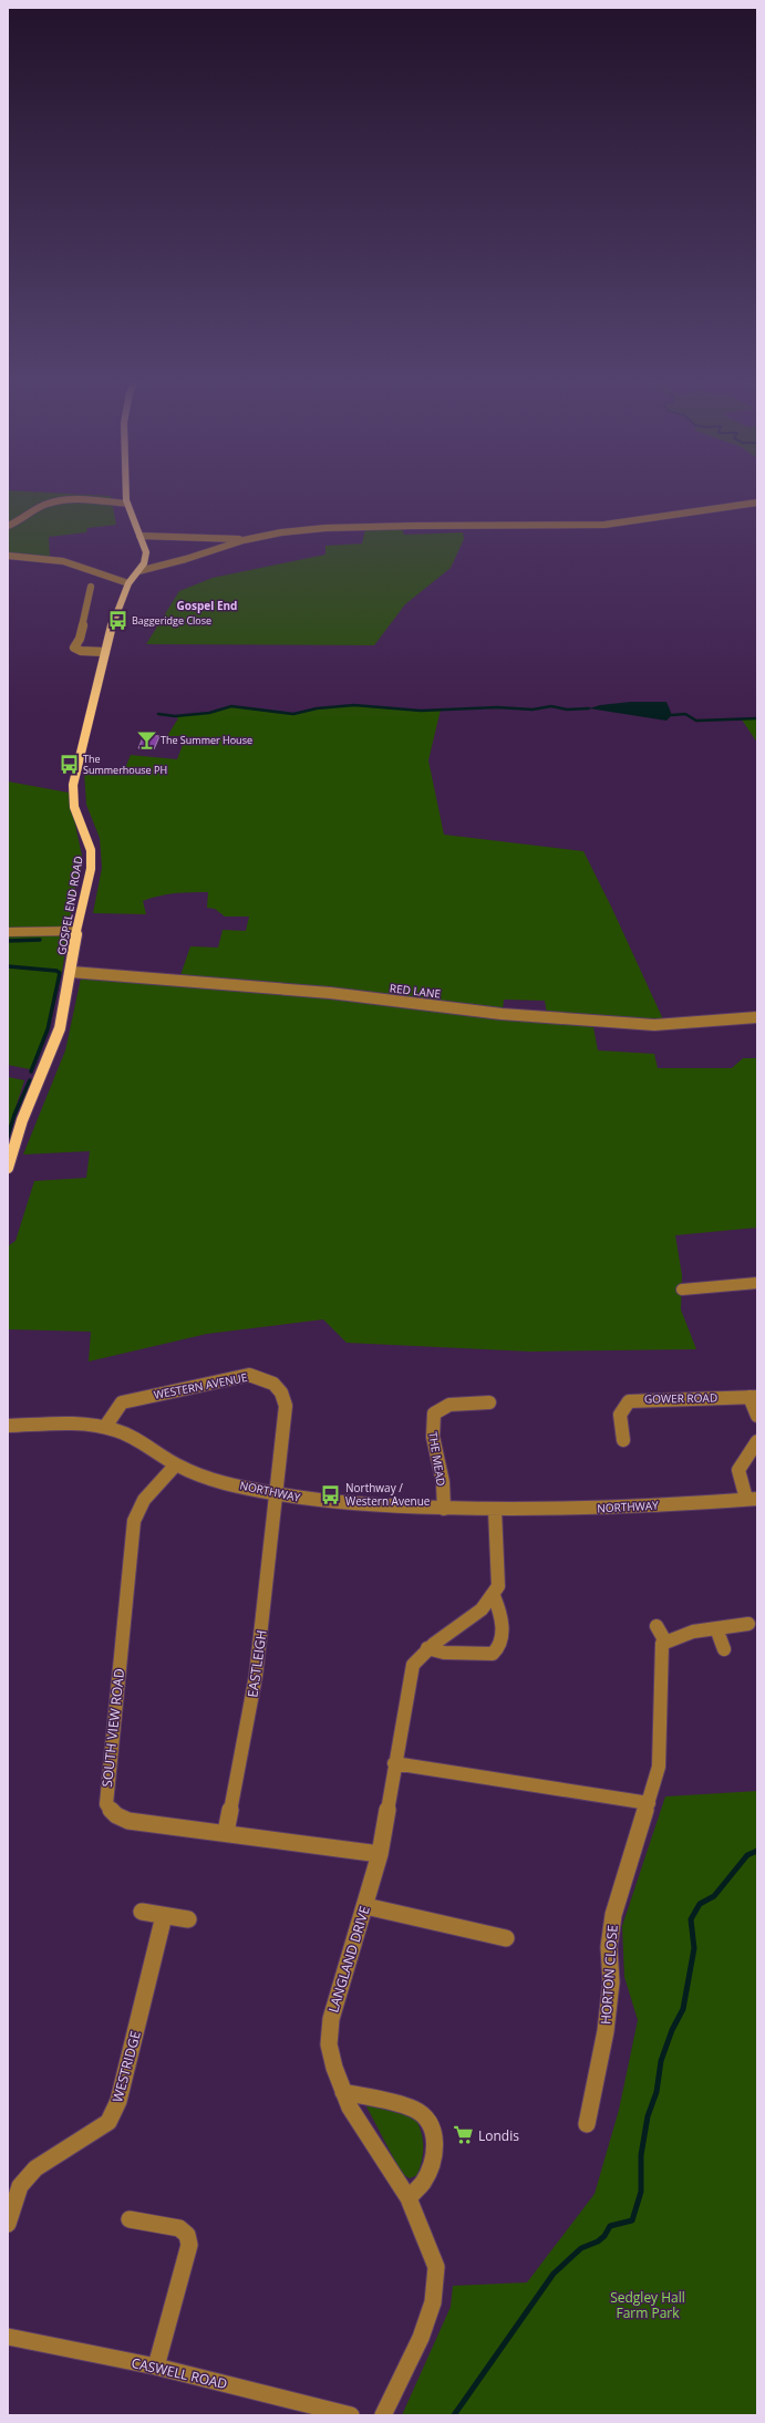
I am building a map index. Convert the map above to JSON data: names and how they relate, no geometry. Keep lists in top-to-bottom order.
{
  "streets": {
    "main road": ["GOSPEL END ROAD"],
    "street": [
      "RED LANE",
      "WESTERN AVENUE",
      "GOWER ROAD",
      "THE MEAD",
      "NORTHWAY",
      "EASTLEIGH",
      "SOUTH VIEW ROAD",
      "LANGLAND DRIVE",
      "HORTON CLOSE",
      "WESTRIDGE",
      "CASWELL ROAD"
    ]
  },
  "crossings": [
    ["GOSPEL END ROAD", "RED LANE"],
    ["WESTERN AVENUE", "NORTHWAY"],
    ["WESTERN AVENUE", "EASTLEIGH"],
    ["THE MEAD", "NORTHWAY"],
    ["NORTHWAY", "EASTLEIGH"],
    ["NORTHWAY", "SOUTH VIEW ROAD"],
    ["EASTLEIGH", "SOUTH VIEW ROAD"],
    ["SOUTH VIEW ROAD", "LANGLAND DRIVE"]
  ],
  "districts": ["Gospel End"],
  "parks": ["Sedgley Hall Farm Park"],
  "places": {
    "bus stop": ["Baggeridge Close", "The Summerhouse PH", "Northway / Western Avenue"],
    "bar": ["The Summer House"],
    "supermarket": ["Londis"]
  }
}
